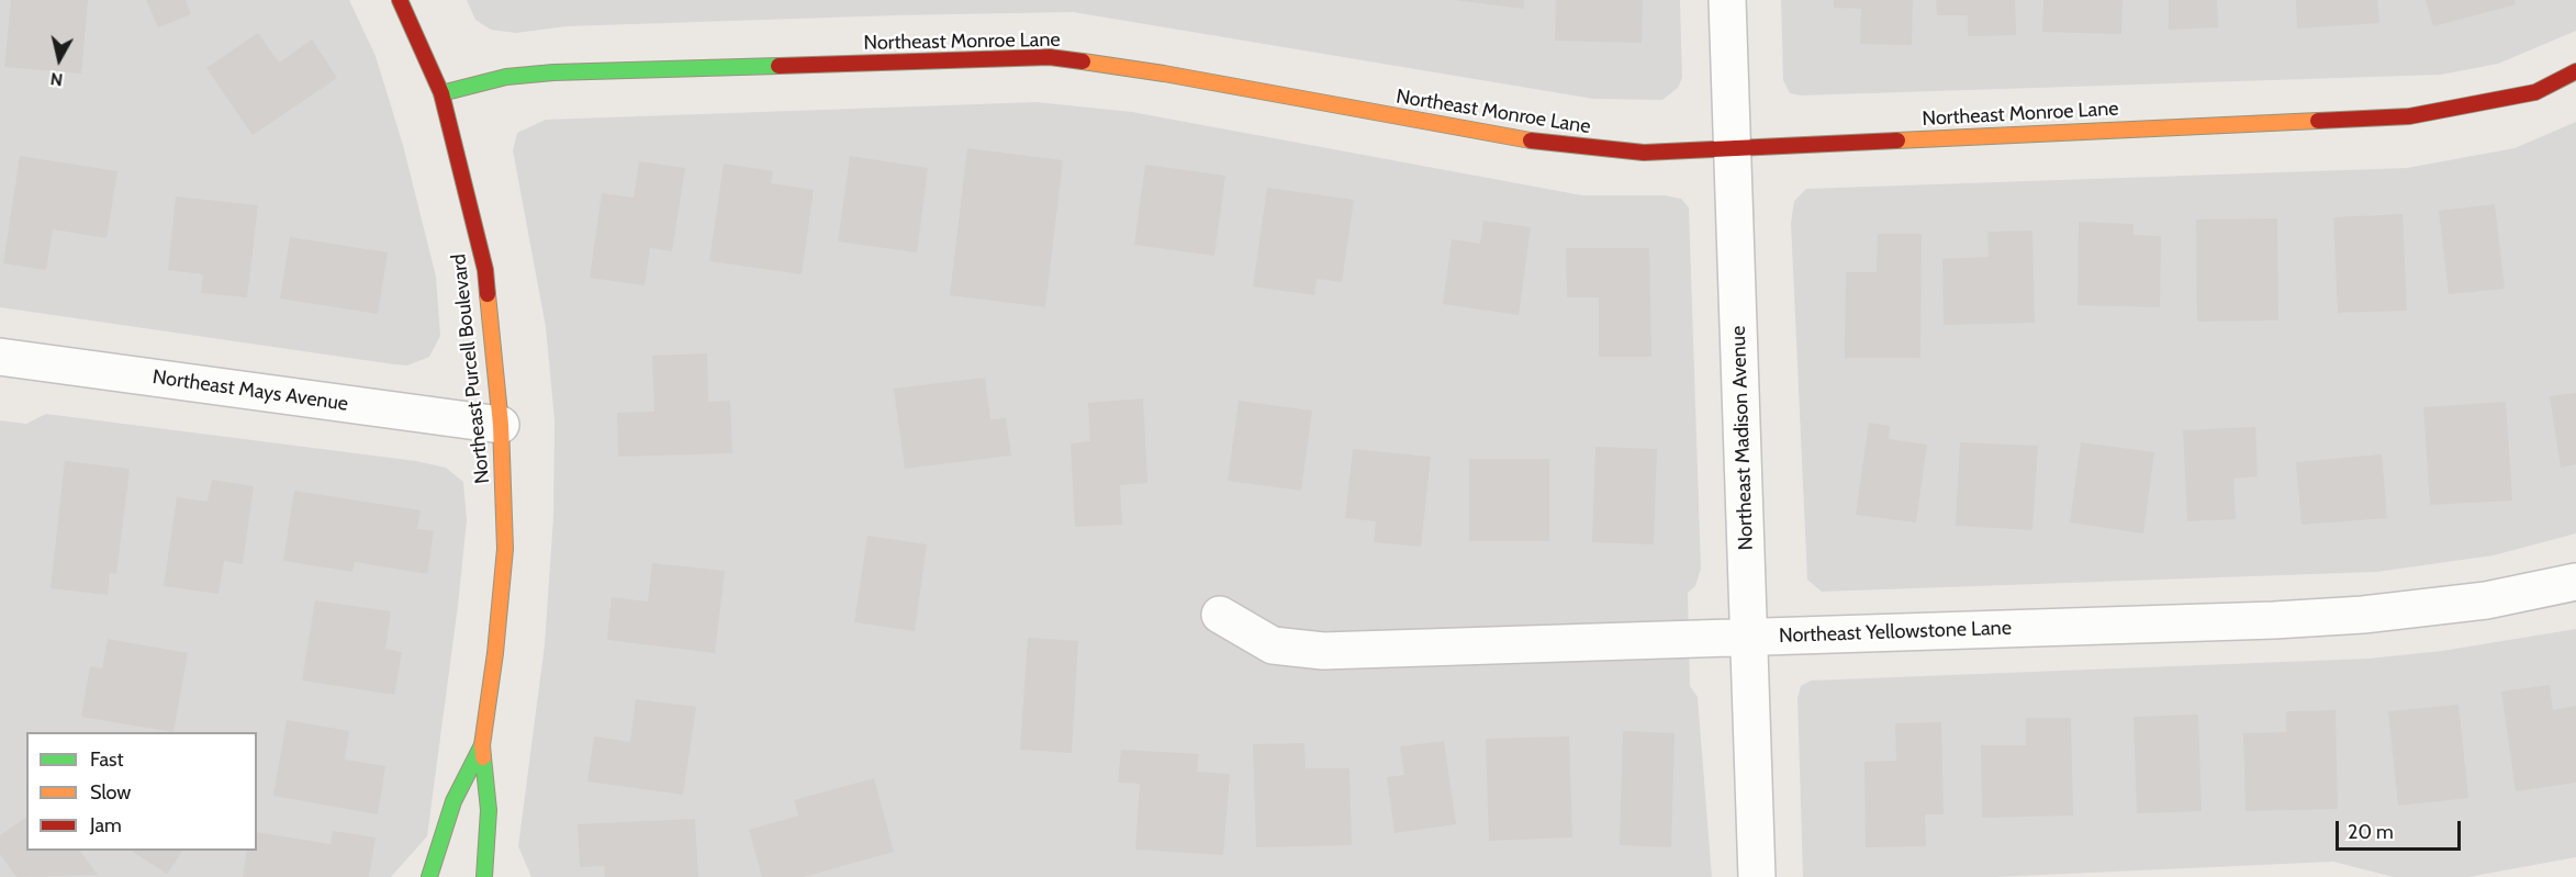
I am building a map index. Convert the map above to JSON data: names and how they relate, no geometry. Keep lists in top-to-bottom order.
{
  "streets": {
    "street": [
      "Northeast Monroe Lane",
      "Northeast Purcell Boulevard",
      "Northeast Mays Avenue",
      "Northeast Madison Avenue",
      "Northeast Yellowstone Lane"
    ]
  },
  "crossings": [
    ["Northeast Monroe Lane", "Northeast Purcell Boulevard"],
    ["Northeast Monroe Lane", "Northeast Madison Avenue"],
    ["Northeast Purcell Boulevard", "Northeast Mays Avenue"],
    ["Northeast Madison Avenue", "Northeast Yellowstone Lane"]
  ],
  "legend": ["Fast", "Slow", "Jam"],
  "scale_bar": "20 m",
  "north": "bottom"
}
